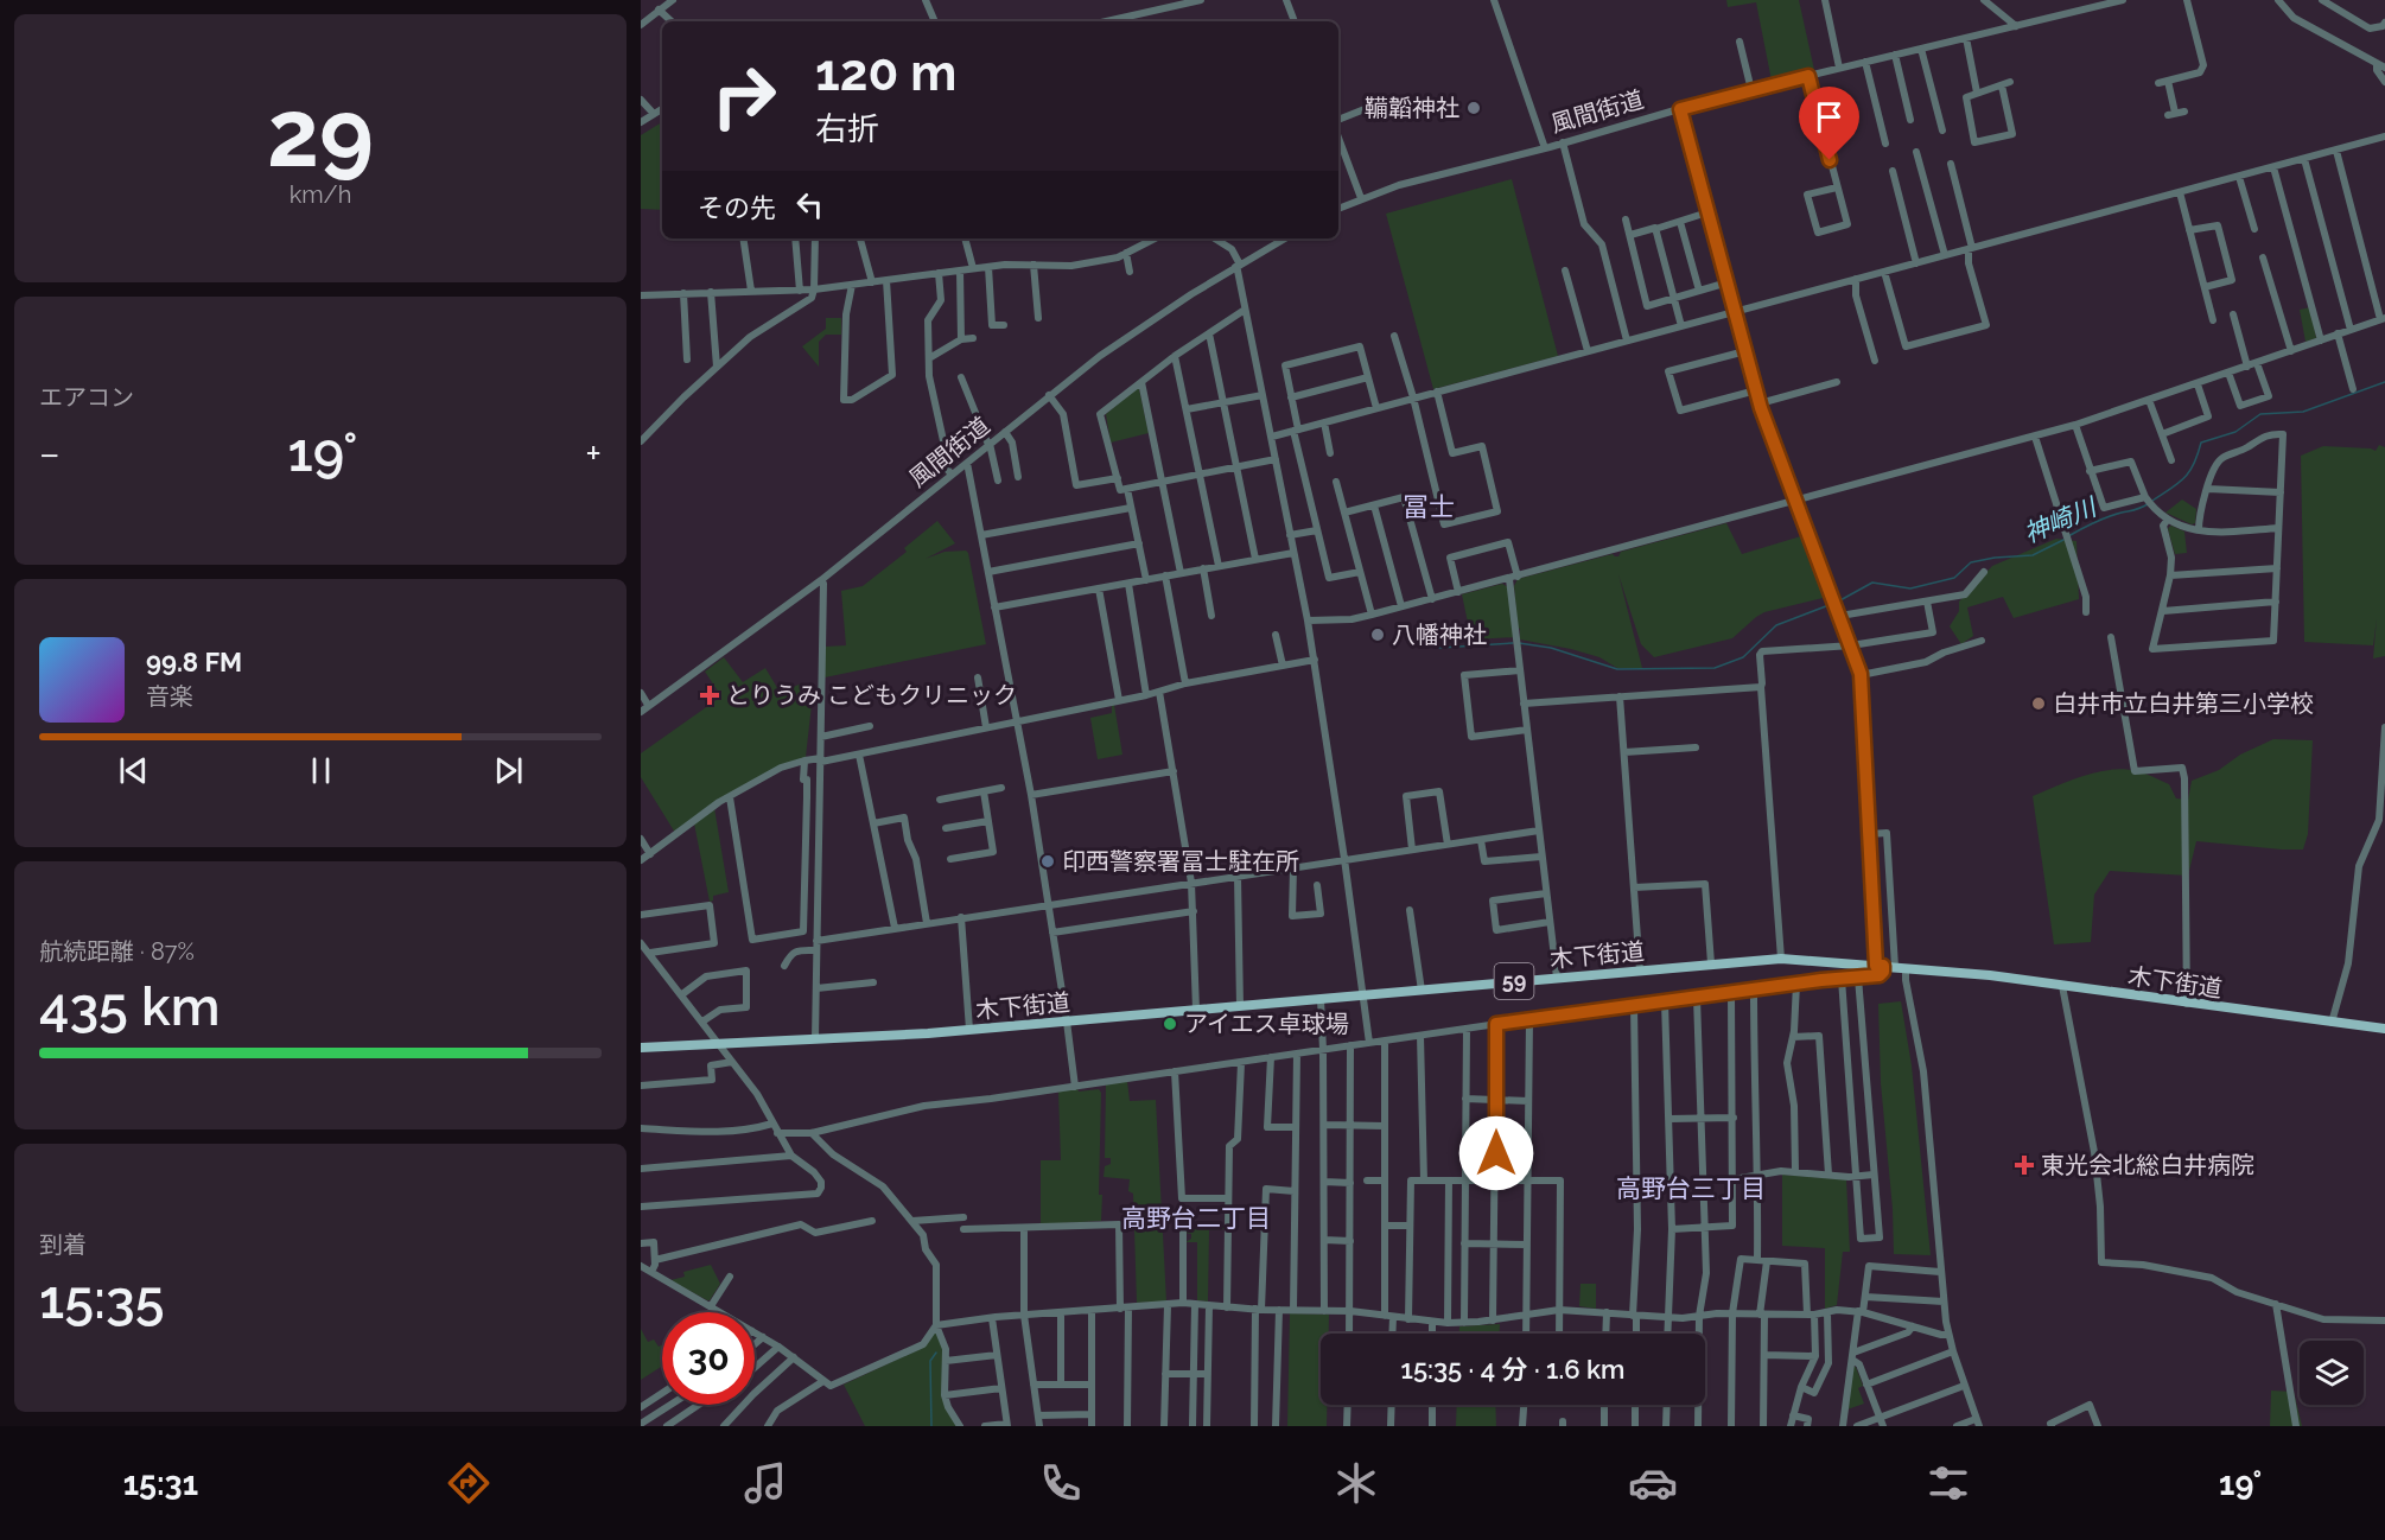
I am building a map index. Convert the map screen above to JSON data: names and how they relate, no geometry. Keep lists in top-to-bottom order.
{
  "streets": {
    "main road": ["木下街道", "59"],
    "street": ["風間街道"]
  },
  "districts": ["冨士", "高野台三丁目", "高野台二丁目"],
  "water": ["神崎川"],
  "places": {
    "other": [
      "鞴韜神社",
      "八幡神社",
      "白井市立白井第三小学校",
      "印西警察署冨士駐在所",
      "アイエス卓球場"
    ],
    "health": ["とりうみ こどもクリニック", "東光会北総白井病院"]
  },
  "page": {
    "tile": [
      ["29", "km/h"],
      "エアコン",
      ["航続距離 · 87%", "435 km"],
      ["到着", "15:35"]
    ],
    "turn": ["120 m", "右折"],
    "then": "その先",
    "heat": ["−", "19°", "+"],
    "song": ["99.8 FM", "音楽"],
    "limit": "30",
    "trip": "15:35 · 4 分 · 1.6 km",
    "tabs": ["15:31", "19°"]
  }
}
